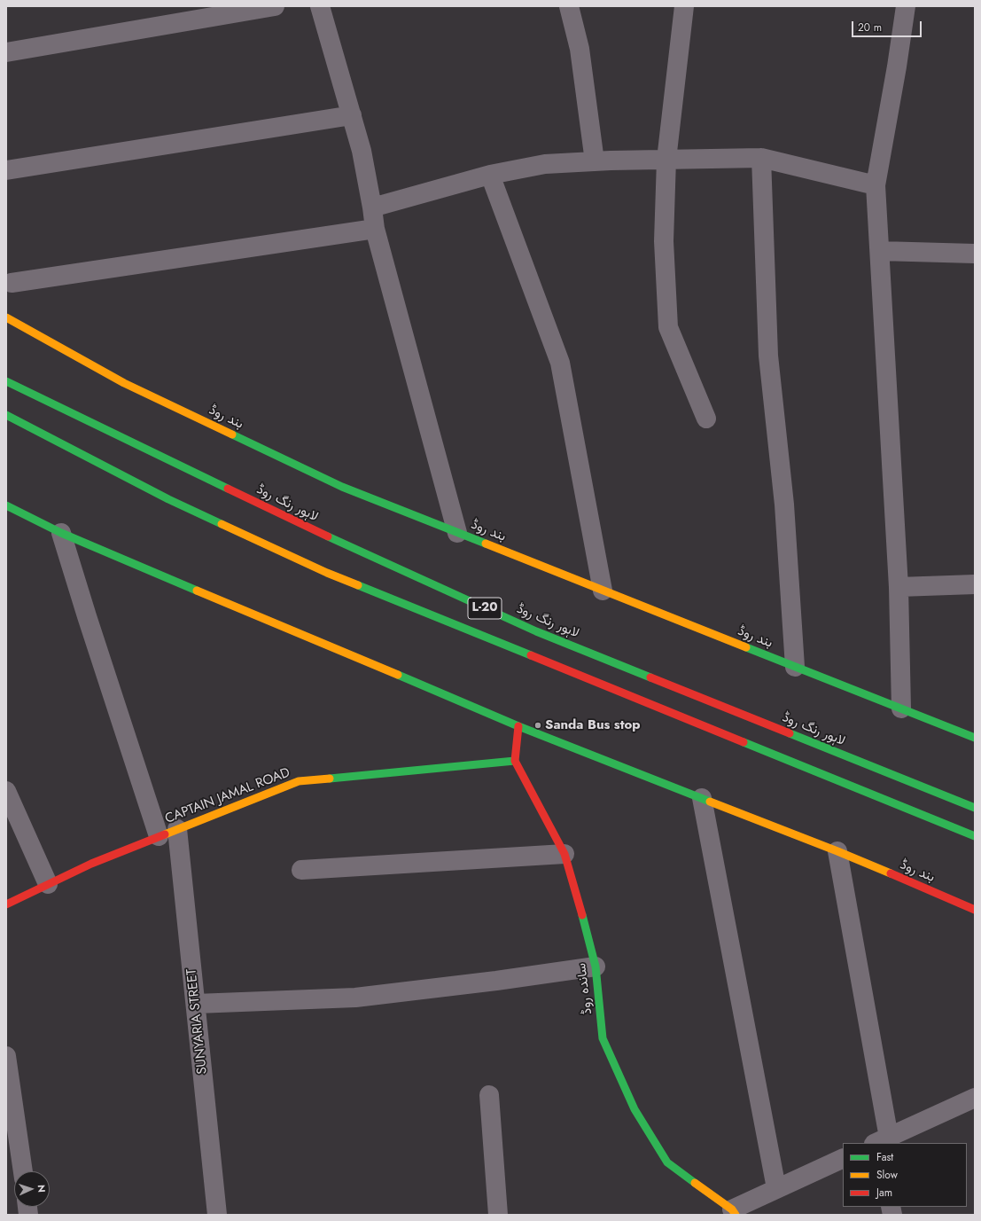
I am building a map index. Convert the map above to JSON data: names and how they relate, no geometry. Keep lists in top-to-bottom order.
{
  "streets": {
    "main road": [
      "بند روڈ",
      "لاہور رنگ روڈ",
      "L-20",
      "CAPTAIN JAMAL ROAD",
      "ساندہ روڈ"
    ],
    "street": ["SUNYARIA STREET"]
  },
  "crossings": [
    ["CAPTAIN JAMAL ROAD", "ساندہ روڈ"],
    ["CAPTAIN JAMAL ROAD", "SUNYARIA STREET"]
  ],
  "places": ["Sanda Bus stop"],
  "legend": ["Fast", "Slow", "Jam"],
  "scale_bar": "20 m",
  "north": "right"
}
